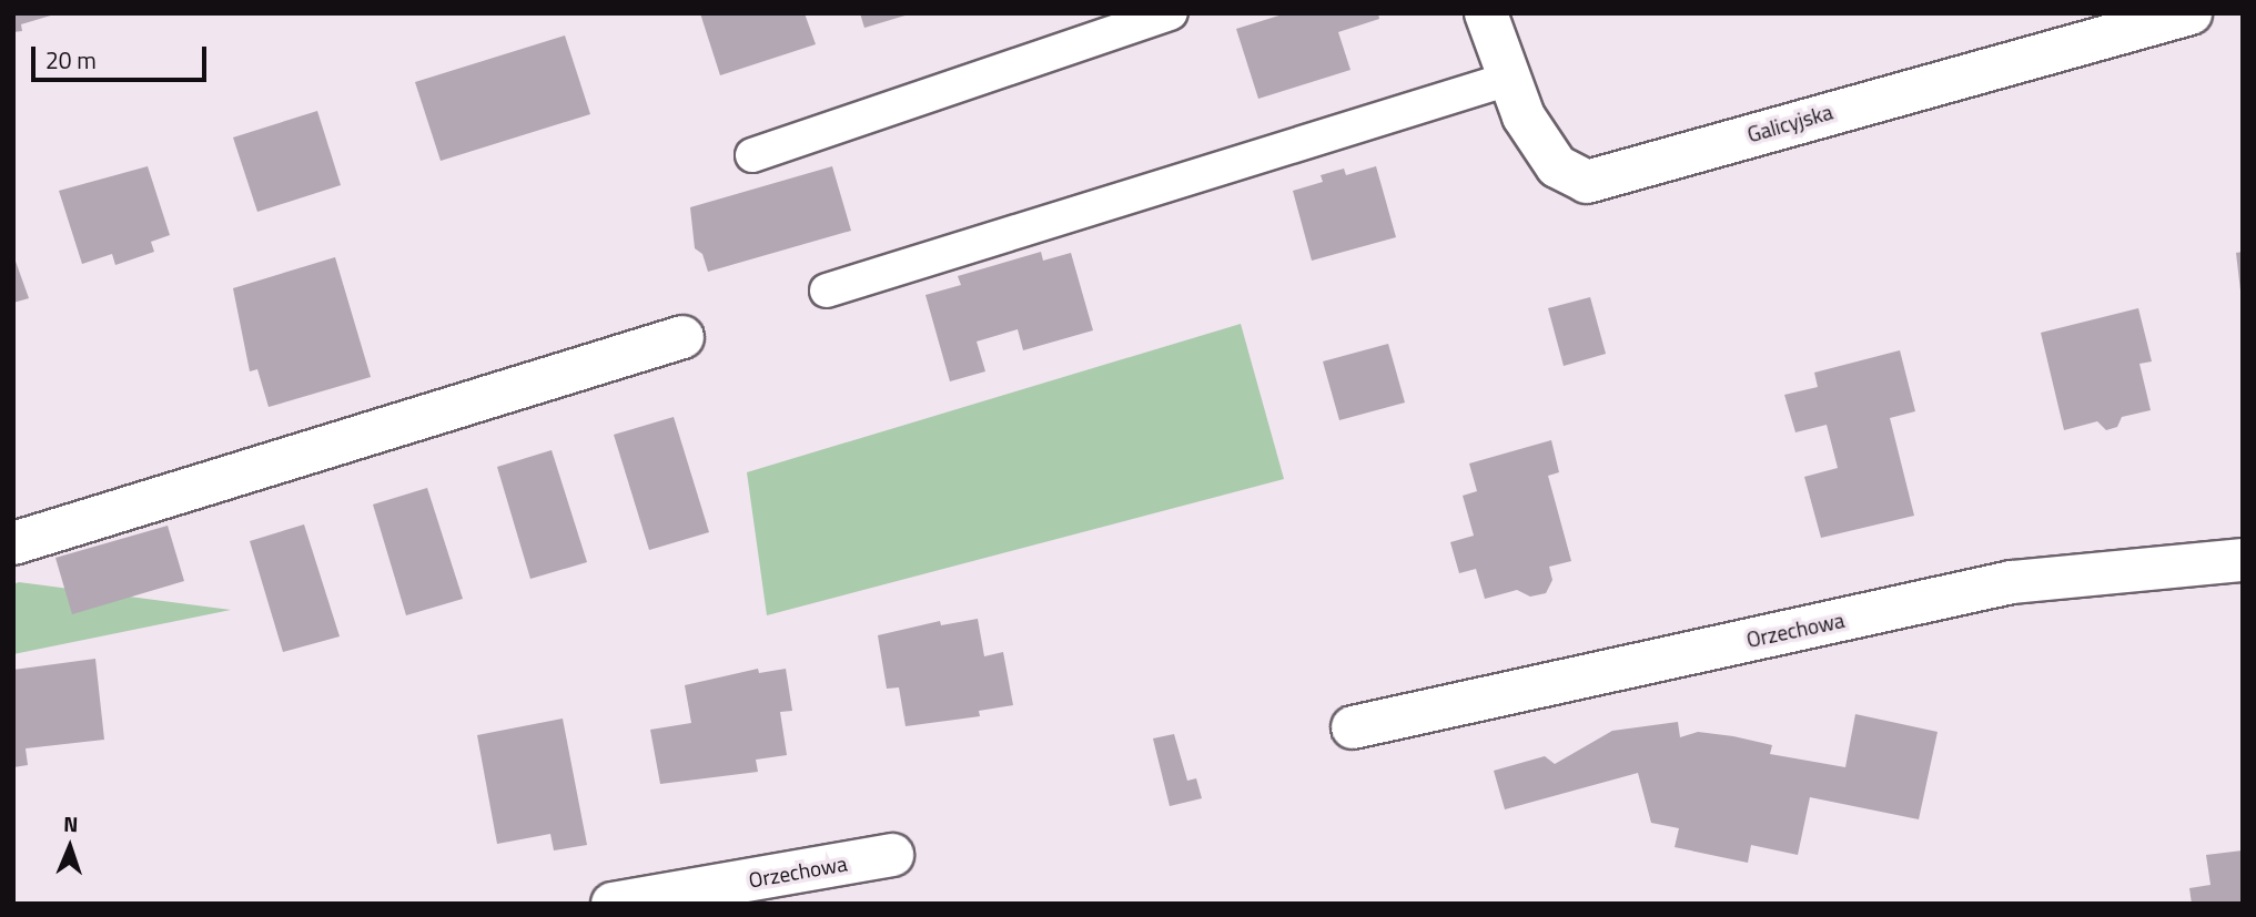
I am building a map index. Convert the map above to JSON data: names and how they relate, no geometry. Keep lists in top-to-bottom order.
{
  "streets": {
    "street": ["Galicyjska", "Orzechowa"]
  },
  "scale_bar": "20 m",
  "north": "top"
}
